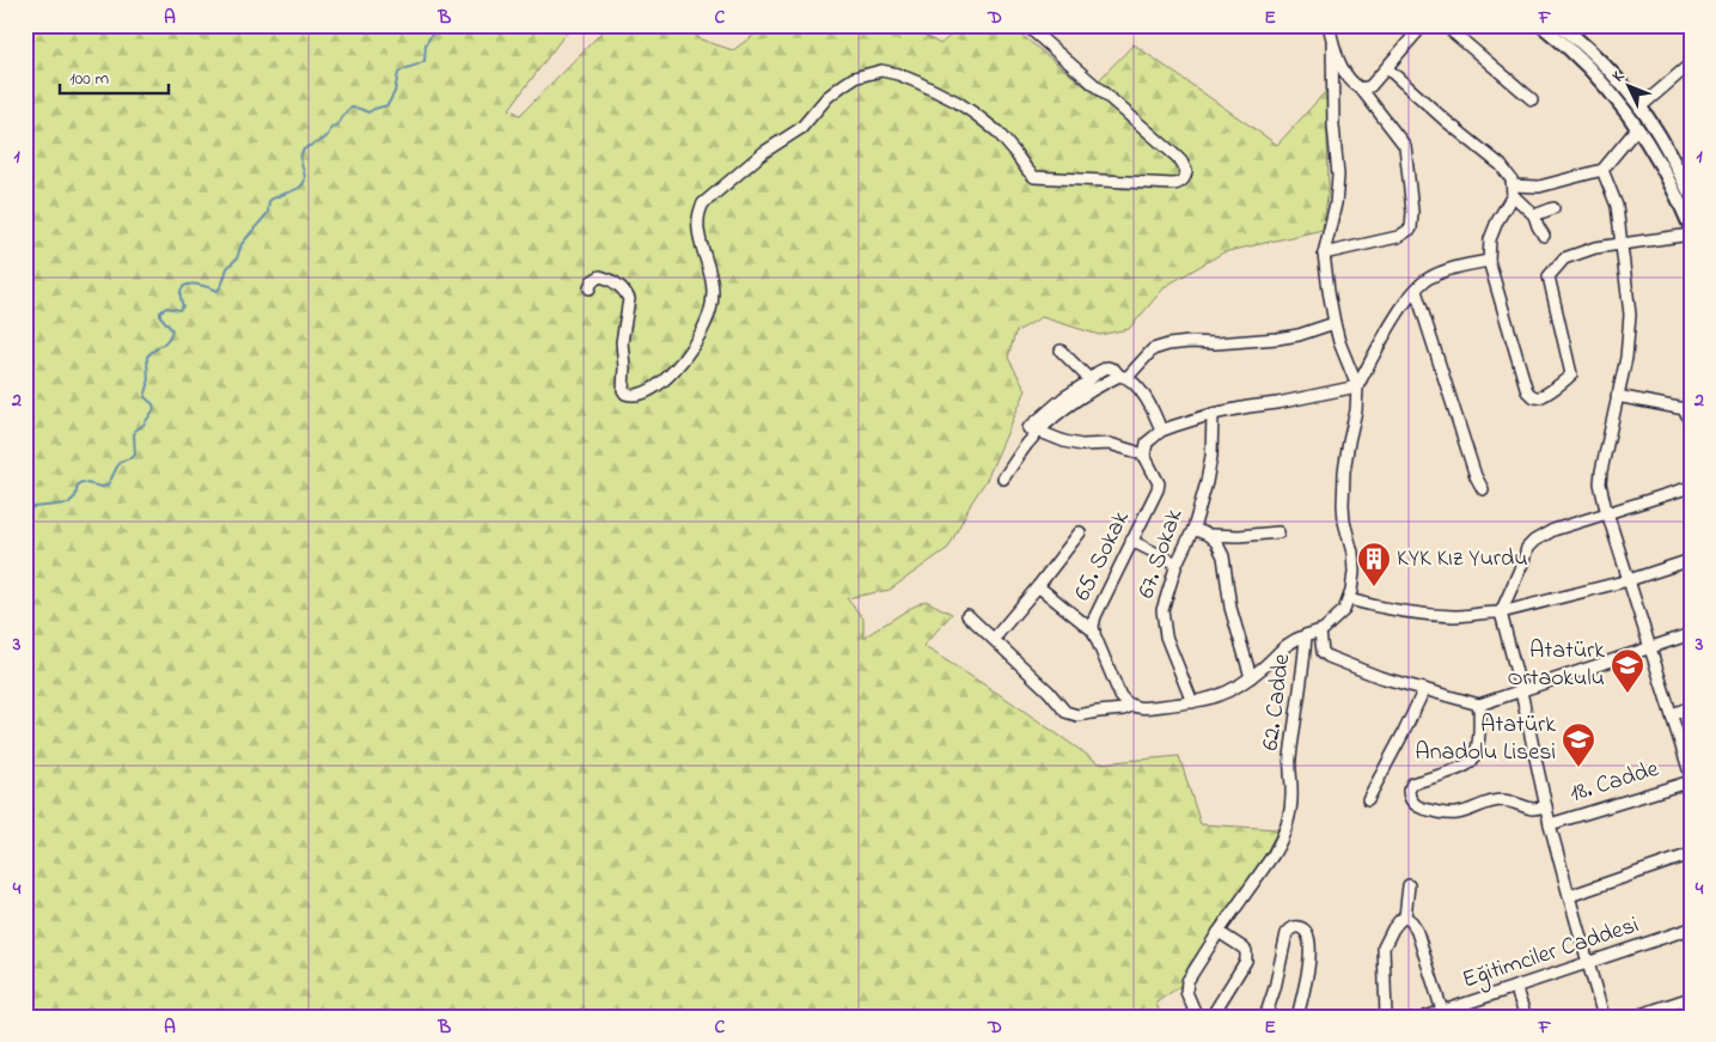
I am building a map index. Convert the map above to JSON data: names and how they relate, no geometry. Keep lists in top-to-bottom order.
{
  "streets": {
    "street": [
      "67. Sokak",
      "65. Sokak",
      "62. Cadde",
      "18. Cadde",
      "Eğitimciler Caddesi"
    ]
  },
  "places": {
    "building": ["KYK Kız Yurdu"],
    "school or university": ["Atatürk Ortaokulu", "Atatürk Anadolu Lisesi"]
  },
  "scale_bar": "100 m",
  "north": "top left",
  "grid": {
    "columns": [
      "A",
      "B",
      "C",
      "D",
      "E",
      "F"
    ],
    "rows": [
      "1",
      "2",
      "3",
      "4"
    ]
  }
}
